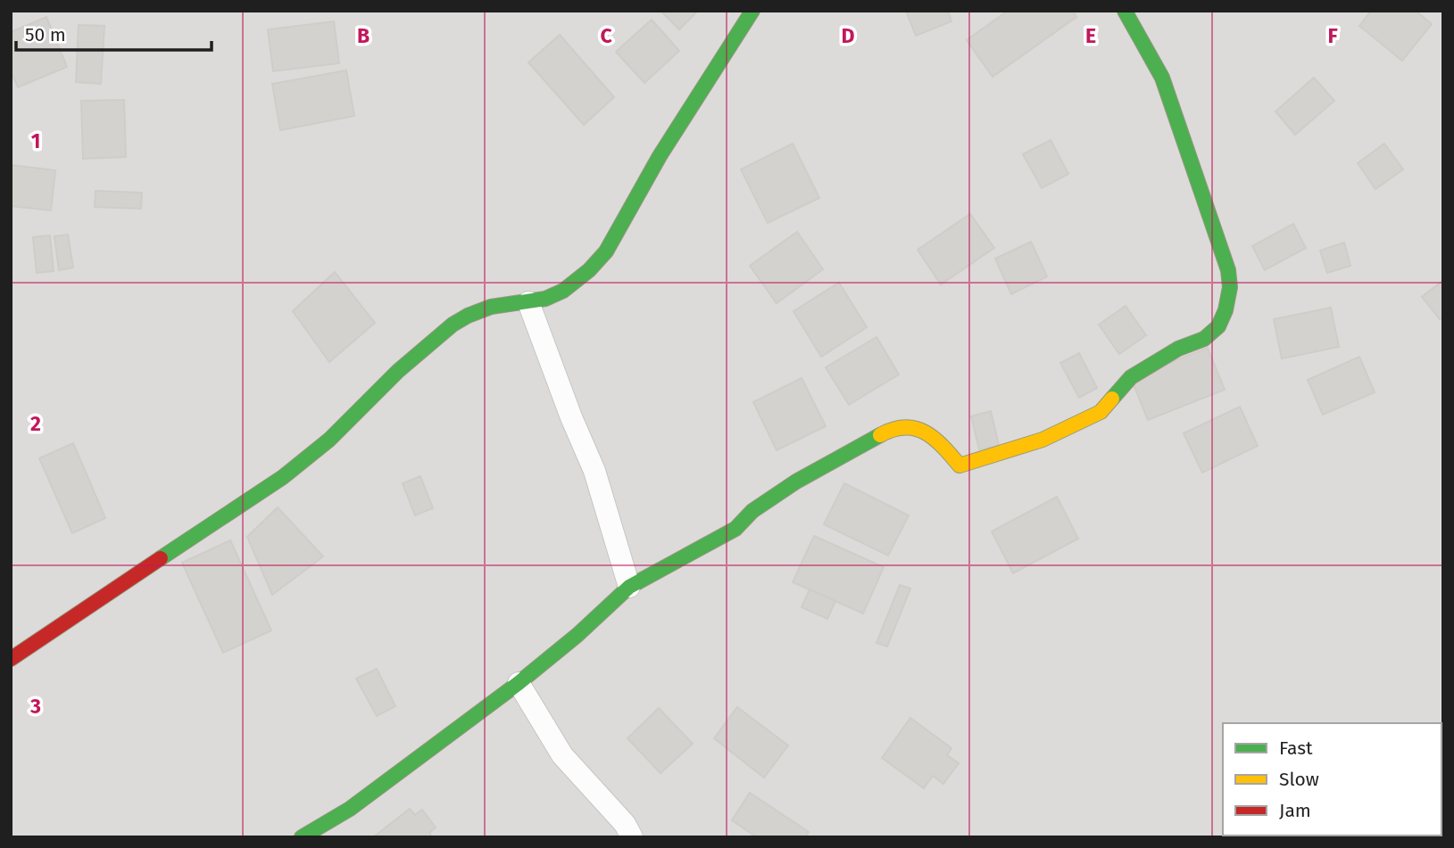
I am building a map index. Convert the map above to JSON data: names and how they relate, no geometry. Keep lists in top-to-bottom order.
{
  "legend": ["Fast", "Slow", "Jam"],
  "scale_bar": "50 m",
  "grid": {
    "columns": [
      "B",
      "C",
      "D",
      "E",
      "F"
    ],
    "rows": ["1", "2", "3"]
  }
}
